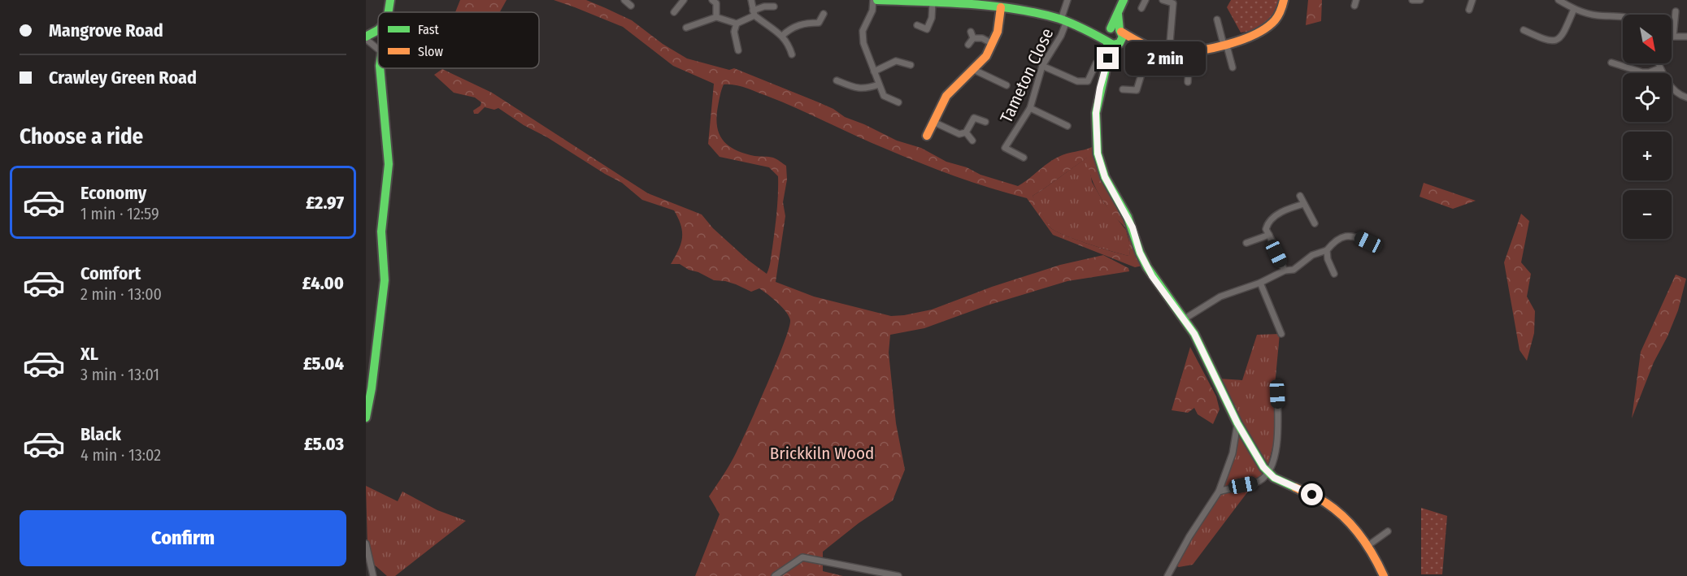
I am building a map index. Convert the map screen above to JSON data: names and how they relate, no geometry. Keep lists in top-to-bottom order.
{
  "streets": {
    "street": ["Tameton Close"]
  },
  "parks": ["Brickkiln Wood"],
  "legend": ["Fast", "Slow"],
  "north": "bottom right",
  "page": {
    "banner": ["Mangrove Road", "Crawley Green Road"],
    "map_buttons": ["+", "−"],
    "bubble": "2 min",
    "heading": "Choose a ride",
    "list": [
      {
        "name": "Economy",
        "note": "1 min · 12:59",
        "value": "£2.97"
      },
      {
        "name": "Comfort",
        "note": "2 min · 13:00",
        "value": "£4.00"
      },
      {
        "name": "XL",
        "note": "3 min · 13:01",
        "value": "£5.04"
      },
      {
        "name": "Black",
        "note": "4 min · 13:02",
        "value": "£5.03"
      }
    ],
    "buttons": "Confirm"
  }
}
